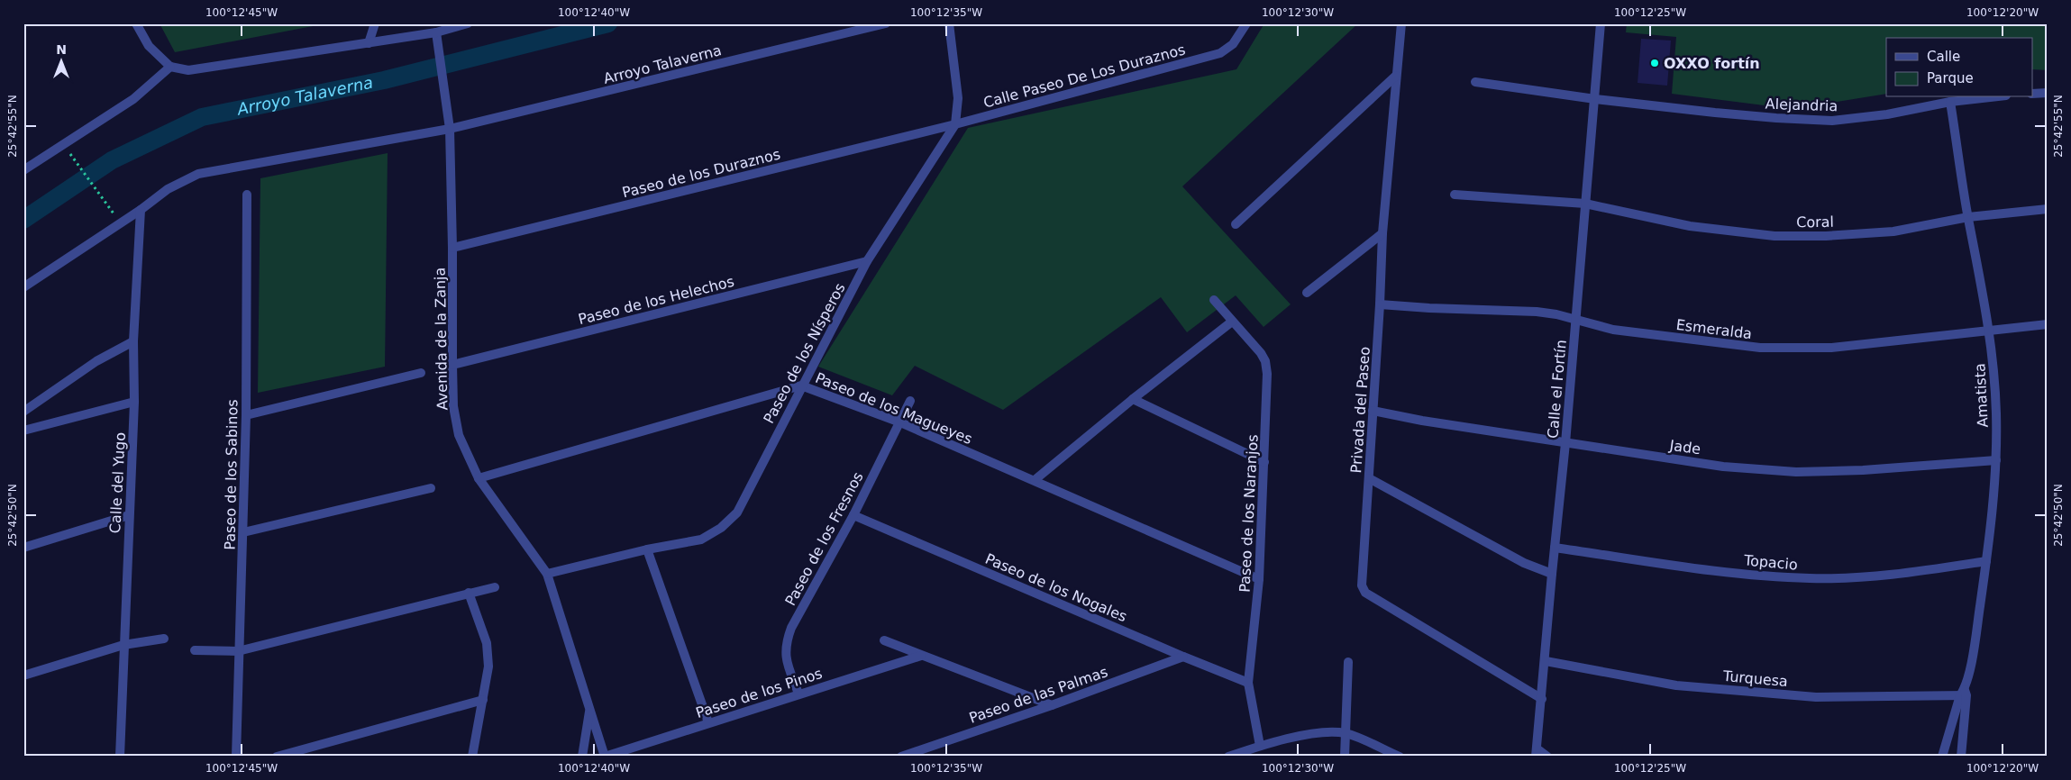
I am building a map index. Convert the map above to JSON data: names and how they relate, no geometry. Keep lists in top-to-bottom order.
{
  "streets": {
    "street": [
      "Arroyo Talaverna",
      "Calle Paseo De Los Duraznos",
      "Alejandria",
      "Paseo de los Duraznos",
      "Coral",
      "Paseo de los Helechos",
      "Esmeralda",
      "Avenida de la Zanja",
      "Paseo de los Nísperos",
      "Calle el Fortín",
      "Amatista",
      "Paseo de los Magueyes",
      "Privada del Paseo",
      "Jade",
      "Paseo de los Sabinos",
      "Calle del Yugo",
      "Paseo de los Naranjos",
      "Paseo de los Fresnos",
      "Topacio",
      "Paseo de los Nogales",
      "Turquesa",
      "Paseo de los Pinos",
      "Paseo de las Palmas"
    ]
  },
  "crossings": [
    ["Arroyo Talaverna", "Avenida de la Zanja"],
    ["Arroyo Talaverna", "Calle del Yugo"],
    ["Calle Paseo De Los Duraznos", "Paseo de los Duraznos"],
    ["Calle Paseo De Los Duraznos", "Paseo de los Nísperos"],
    ["Alejandria", "Calle el Fortín"],
    ["Alejandria", "Amatista"],
    ["Paseo de los Duraznos", "Avenida de la Zanja"],
    ["Paseo de los Duraznos", "Paseo de los Nísperos"],
    ["Coral", "Calle el Fortín"],
    ["Coral", "Amatista"],
    ["Paseo de los Helechos", "Avenida de la Zanja"],
    ["Paseo de los Helechos", "Paseo de los Nísperos"],
    ["Esmeralda", "Calle el Fortín"],
    ["Esmeralda", "Amatista"],
    ["Esmeralda", "Privada del Paseo"],
    ["Avenida de la Zanja", "Paseo de los Nísperos"],
    ["Avenida de la Zanja", "Paseo de los Magueyes"],
    ["Avenida de la Zanja", "Paseo de los Pinos"],
    ["Paseo de los Nísperos", "Paseo de los Magueyes"],
    ["Calle el Fortín", "Privada del Paseo"],
    ["Calle el Fortín", "Jade"],
    ["Calle el Fortín", "Topacio"],
    ["Calle el Fortín", "Turquesa"],
    ["Amatista", "Jade"],
    ["Amatista", "Topacio"],
    ["Amatista", "Turquesa"],
    ["Paseo de los Magueyes", "Paseo de los Naranjos"],
    ["Paseo de los Magueyes", "Paseo de los Fresnos"],
    ["Privada del Paseo", "Jade"],
    ["Paseo de los Naranjos", "Paseo de los Nogales"],
    ["Paseo de los Fresnos", "Paseo de los Nogales"],
    ["Paseo de los Fresnos", "Paseo de los Pinos"],
    ["Paseo de los Nogales", "Paseo de las Palmas"]
  ],
  "water": ["Arroyo Talaverna"],
  "places": ["OXXO fortín"],
  "legend": ["Calle", "Parque"],
  "north": "top",
  "coordinates": [
    "100°12'45\"W",
    "100°12'40\"W",
    "100°12'35\"W",
    "100°12'30\"W",
    "100°12'25\"W",
    "100°12'20\"W",
    "25°42'55\"N",
    "25°42'50\"N"
  ]
}
